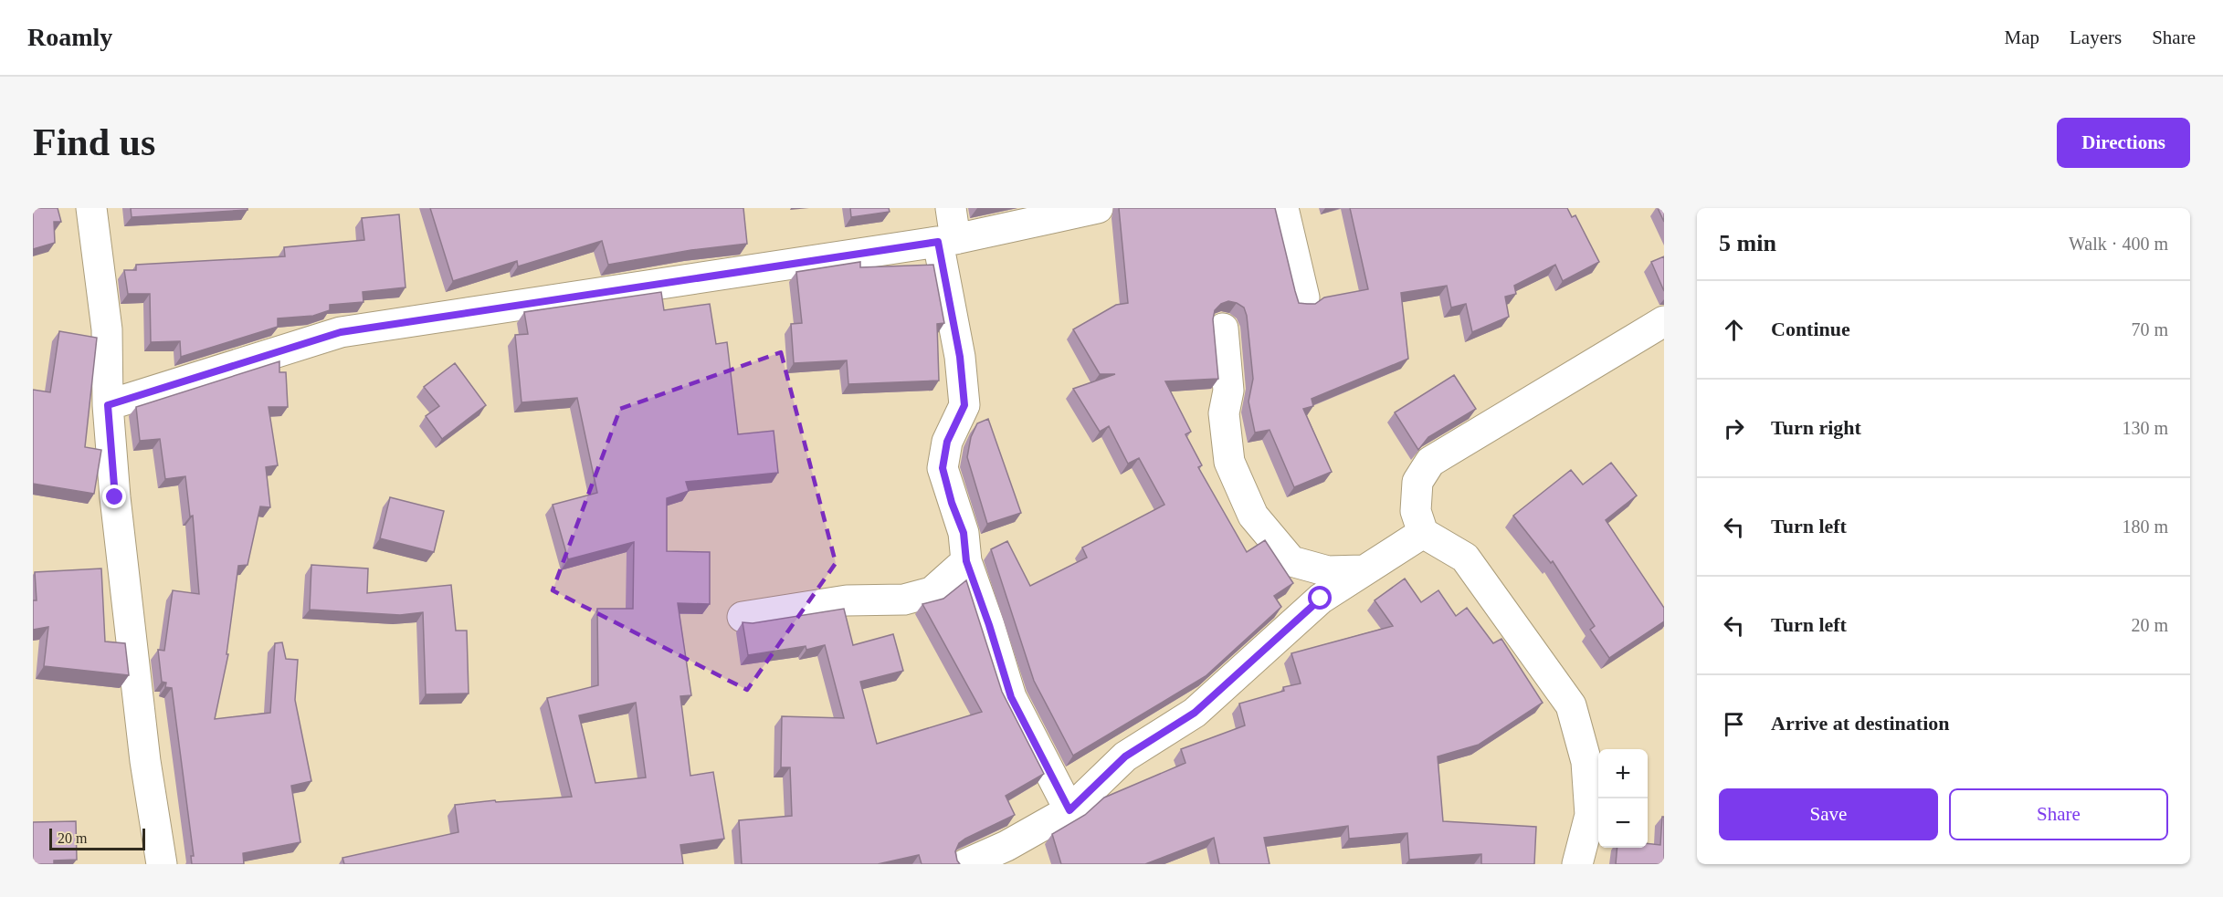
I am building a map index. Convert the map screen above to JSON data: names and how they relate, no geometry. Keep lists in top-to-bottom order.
{
  "scale_bar": "20 m",
  "page": {
    "header": "Roamly",
    "nav": ["Map", "Layers", "Share"],
    "buttons": [
      "Directions",
      ["Save", "Share"]
    ],
    "title": "Find us",
    "heading": ["5 min", "Walk · 400 m"],
    "list": [
      ["Continue", "70 m"],
      ["Turn right", "130 m"],
      ["Turn left", "180 m"],
      ["Turn left", "20 m"],
      "Arrive at destination"
    ],
    "map_buttons": ["+", "−"],
    "scale": "20 m"
  }
}
